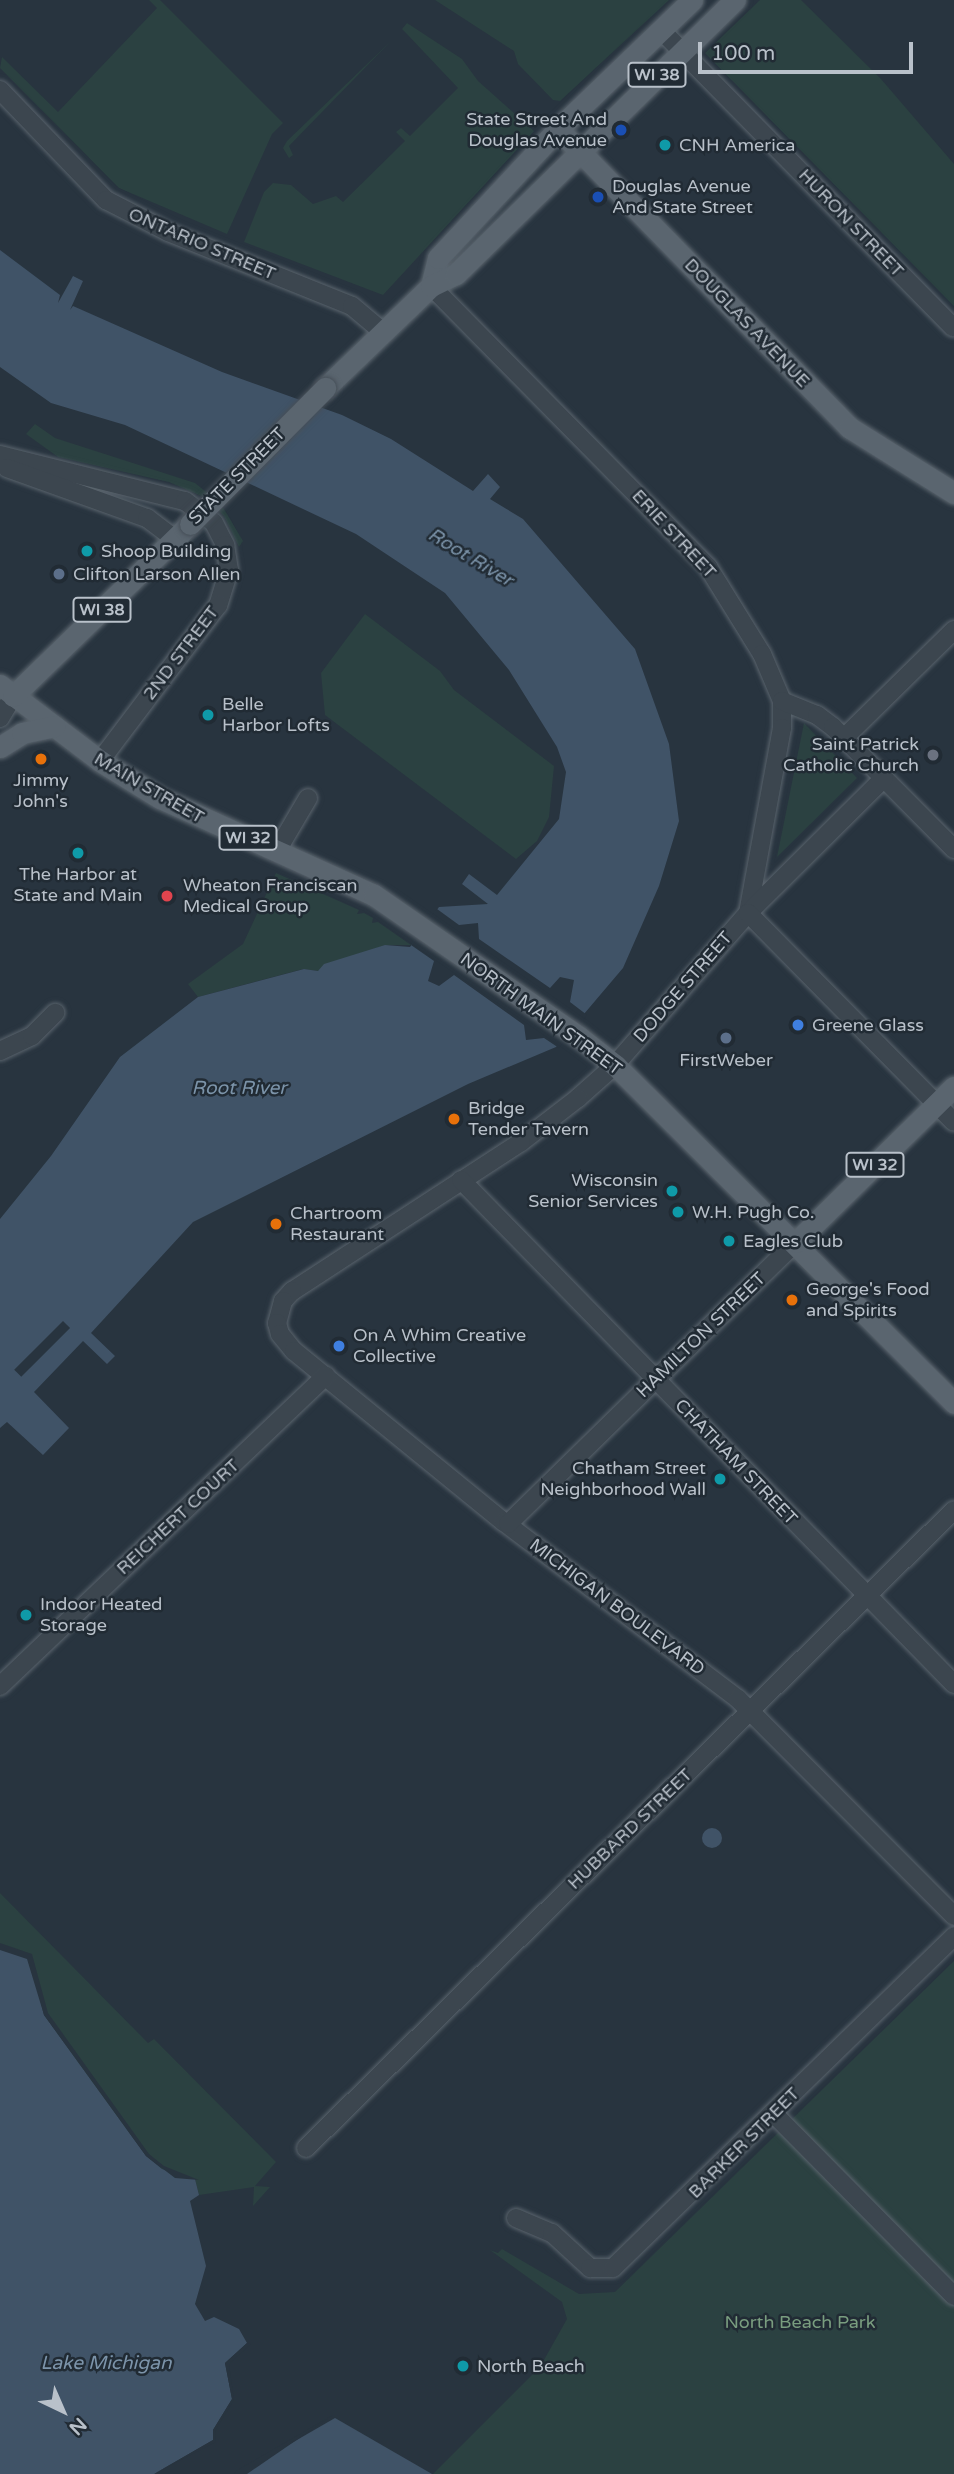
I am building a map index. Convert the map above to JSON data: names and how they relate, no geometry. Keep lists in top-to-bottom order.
{
  "streets": {
    "main road": [
      "WI 38",
      "DOUGLAS AVENUE",
      "STATE STREET",
      "MAIN STREET",
      "WI 32",
      "NORTH MAIN STREET",
      "HAMILTON STREET"
    ],
    "street": [
      "HURON STREET",
      "ONTARIO STREET",
      "ERIE STREET",
      "2ND STREET",
      "DODGE STREET",
      "CHATHAM STREET",
      "REICHERT COURT",
      "MICHIGAN BOULEVARD",
      "HUBBARD STREET",
      "BARKER STREET"
    ]
  },
  "crossings": [
    ["HURON STREET", "STATE STREET"],
    ["ONTARIO STREET", "STATE STREET"],
    ["DOUGLAS AVENUE", "STATE STREET"],
    ["STATE STREET", "ERIE STREET"],
    ["STATE STREET", "MAIN STREET"],
    ["2ND STREET", "MAIN STREET"],
    ["MAIN STREET", "NORTH MAIN STREET"],
    ["DODGE STREET", "NORTH MAIN STREET"],
    ["DODGE STREET", "CHATHAM STREET"],
    ["DODGE STREET", "MICHIGAN BOULEVARD"],
    ["NORTH MAIN STREET", "HAMILTON STREET"],
    ["HAMILTON STREET", "CHATHAM STREET"],
    ["HAMILTON STREET", "MICHIGAN BOULEVARD"],
    ["CHATHAM STREET", "HUBBARD STREET"],
    ["REICHERT COURT", "MICHIGAN BOULEVARD"],
    ["MICHIGAN BOULEVARD", "HUBBARD STREET"]
  ],
  "water": ["Root River", "Lake Michigan"],
  "parks": ["North Beach Park"],
  "places": [
    "State Street And Douglas Avenue",
    "CNH America",
    "Douglas Avenue And State Street",
    "Shoop Building",
    "Clifton Larson Allen",
    "Belle Harbor Lofts",
    "Saint Patrick Catholic Church",
    "Jimmy John's",
    "The Harbor at State and Main",
    "Wheaton Franciscan Medical Group",
    "Greene Glass",
    "FirstWeber",
    "Bridge Tender Tavern",
    "Wisconsin Senior Services",
    "W.H. Pugh Co.",
    "Chartroom Restaurant",
    "Eagles Club",
    "George's Food and Spirits",
    "On A Whim Creative Collective",
    "Chatham Street Neighborhood Wall",
    "Indoor Heated Storage",
    "North Beach"
  ],
  "scale_bar": "100 m",
  "north": "bottom right"
}
